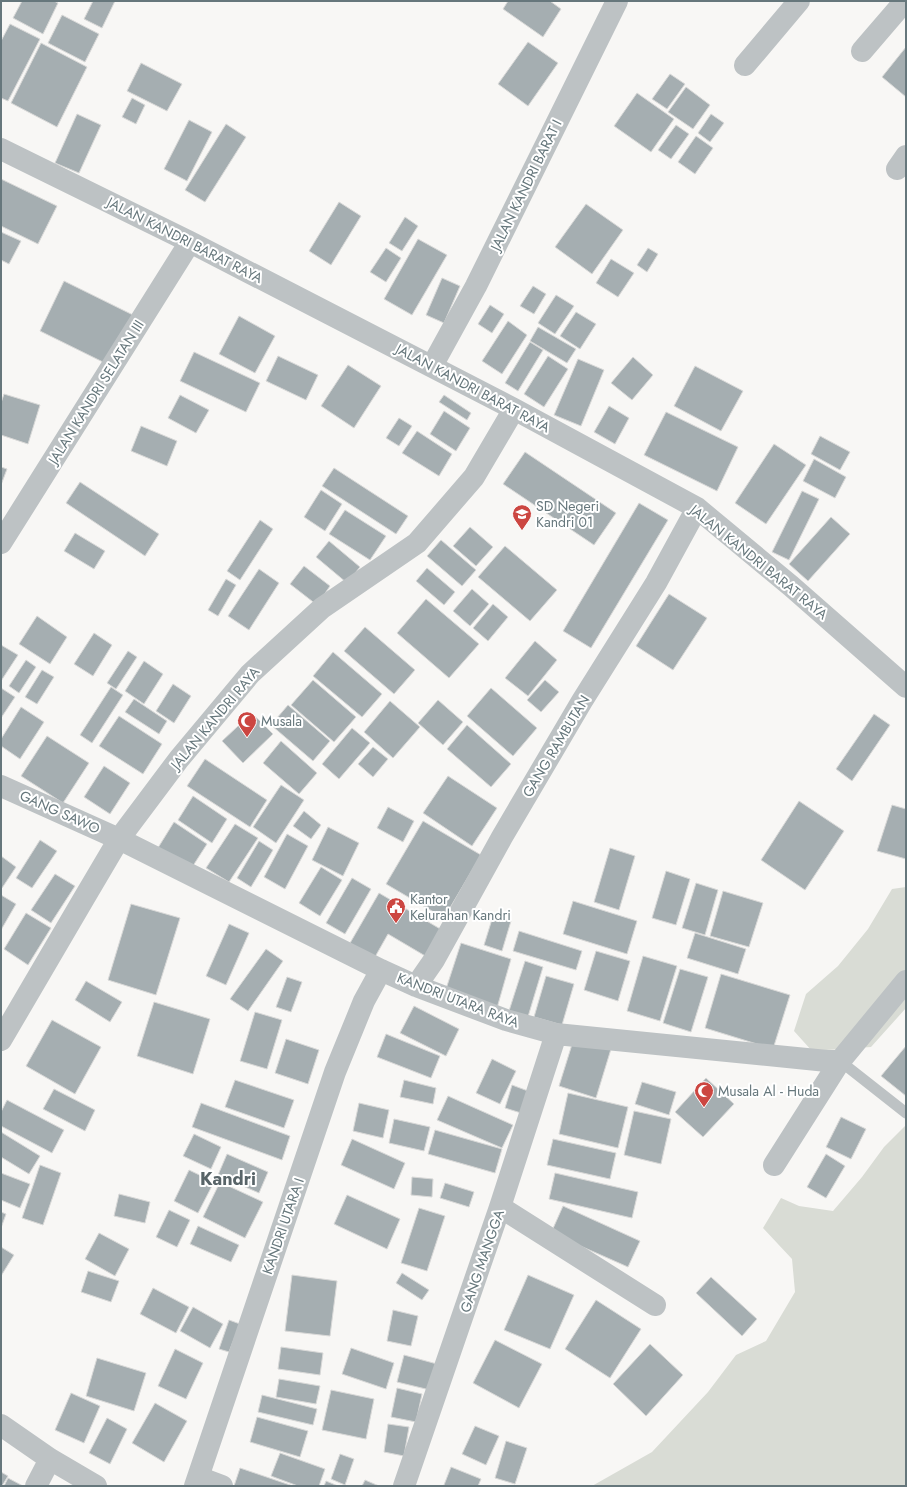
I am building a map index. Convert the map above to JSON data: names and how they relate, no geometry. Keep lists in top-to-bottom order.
{
  "streets": {
    "street": [
      "JALAN KANDRI BARAT I",
      "JALAN KANDRI BARAT RAYA",
      "JALAN KANDRI SELATAN III",
      "JALAN KANDRI RAYA",
      "GANG RAMBUTAN",
      "GANG SAWO",
      "KANDRI UTARA RAYA",
      "KANDRI UTARA I",
      "GANG MANGGA"
    ]
  },
  "crossings": [
    ["JALAN KANDRI BARAT I", "JALAN KANDRI BARAT RAYA"],
    ["JALAN KANDRI BARAT RAYA", "JALAN KANDRI SELATAN III"],
    ["JALAN KANDRI BARAT RAYA", "JALAN KANDRI RAYA"],
    ["JALAN KANDRI BARAT RAYA", "GANG RAMBUTAN"],
    ["JALAN KANDRI RAYA", "GANG SAWO"],
    ["JALAN KANDRI RAYA", "KANDRI UTARA RAYA"],
    ["GANG RAMBUTAN", "KANDRI UTARA RAYA"],
    ["GANG SAWO", "KANDRI UTARA RAYA"],
    ["KANDRI UTARA RAYA", "KANDRI UTARA I"],
    ["KANDRI UTARA RAYA", "GANG MANGGA"]
  ],
  "districts": ["Kandri"],
  "places": {
    "school or university": ["SD Negeri Kandri 01"],
    "mosque": ["Musala", "Musala Al - Huda"],
    "public building": ["Kantor Kelurahan Kandri"]
  }
}
